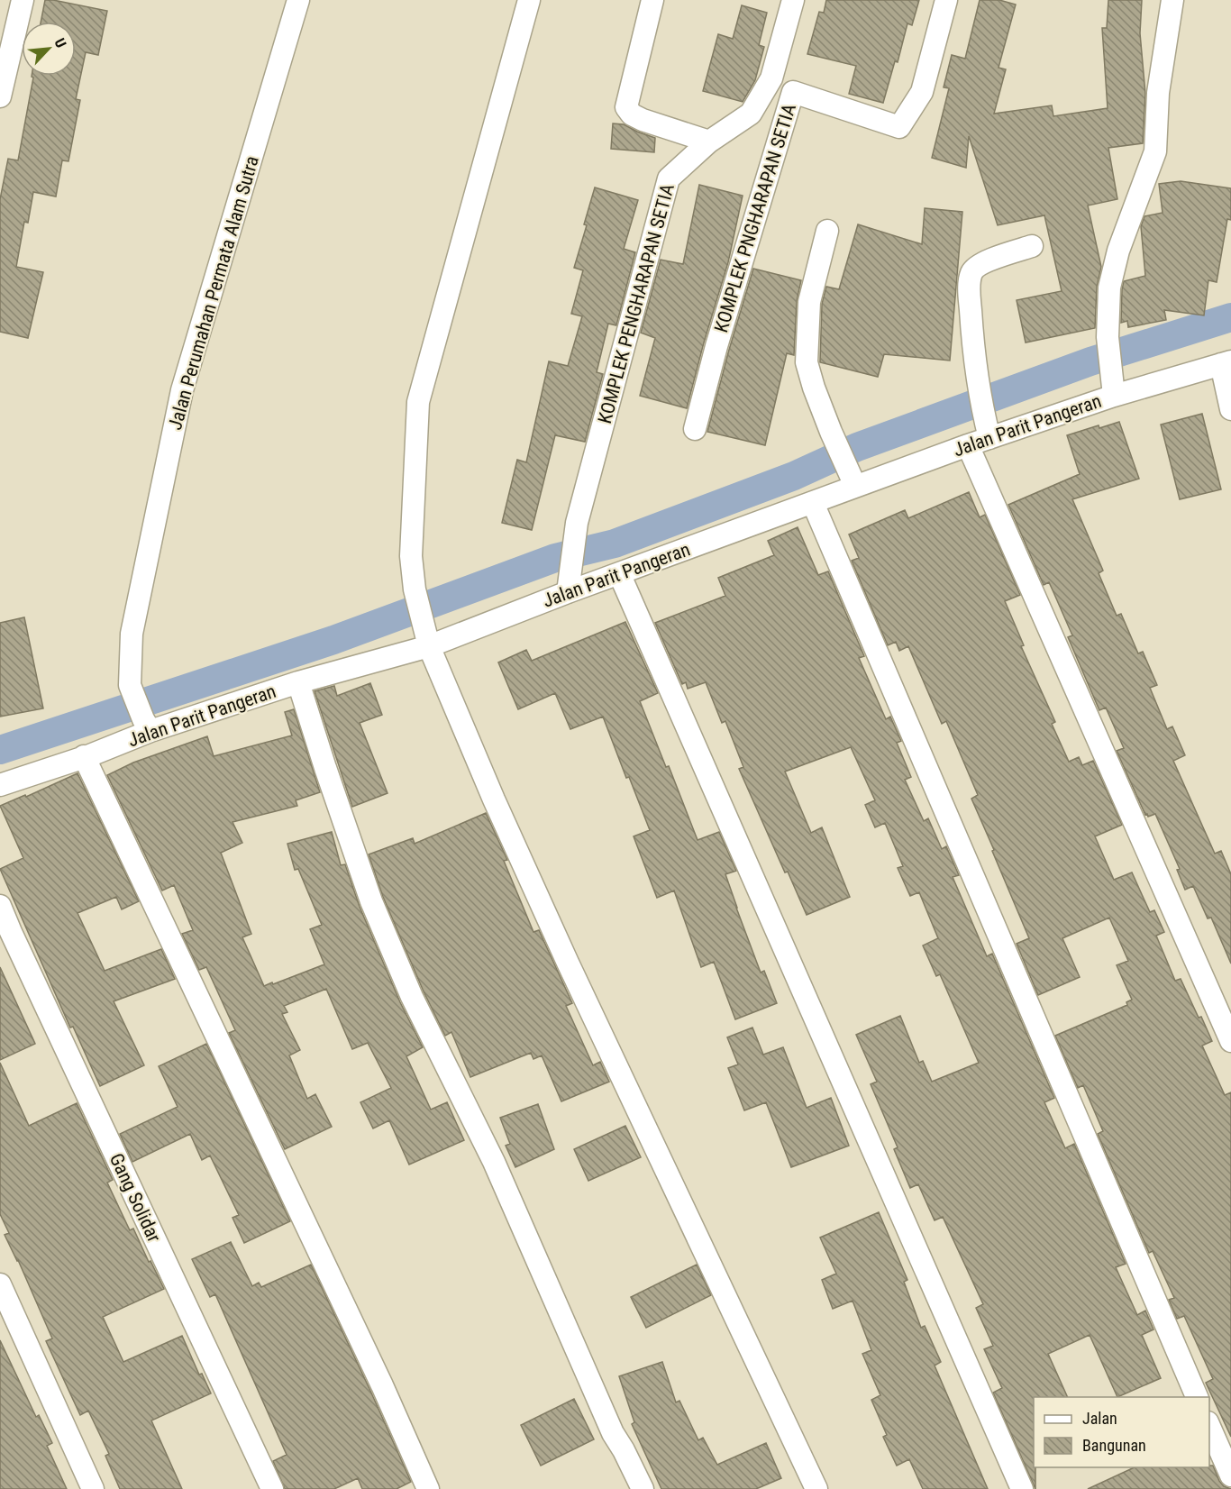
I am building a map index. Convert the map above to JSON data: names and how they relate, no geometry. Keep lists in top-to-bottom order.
{
  "streets": {
    "street": [
      "KOMPLEK PNGHARAPAN SETIA",
      "Jalan Perumahan Permata Alam Sutra",
      "KOMPLEK PENGHARAPAN SETIA",
      "Jalan Parit Pangeran",
      "Gang Solidar"
    ]
  },
  "crossings": [
    ["Jalan Perumahan Permata Alam Sutra", "Jalan Parit Pangeran"],
    ["KOMPLEK PENGHARAPAN SETIA", "Jalan Parit Pangeran"]
  ],
  "legend": ["Jalan", "Bangunan"],
  "north": "top right"
}
